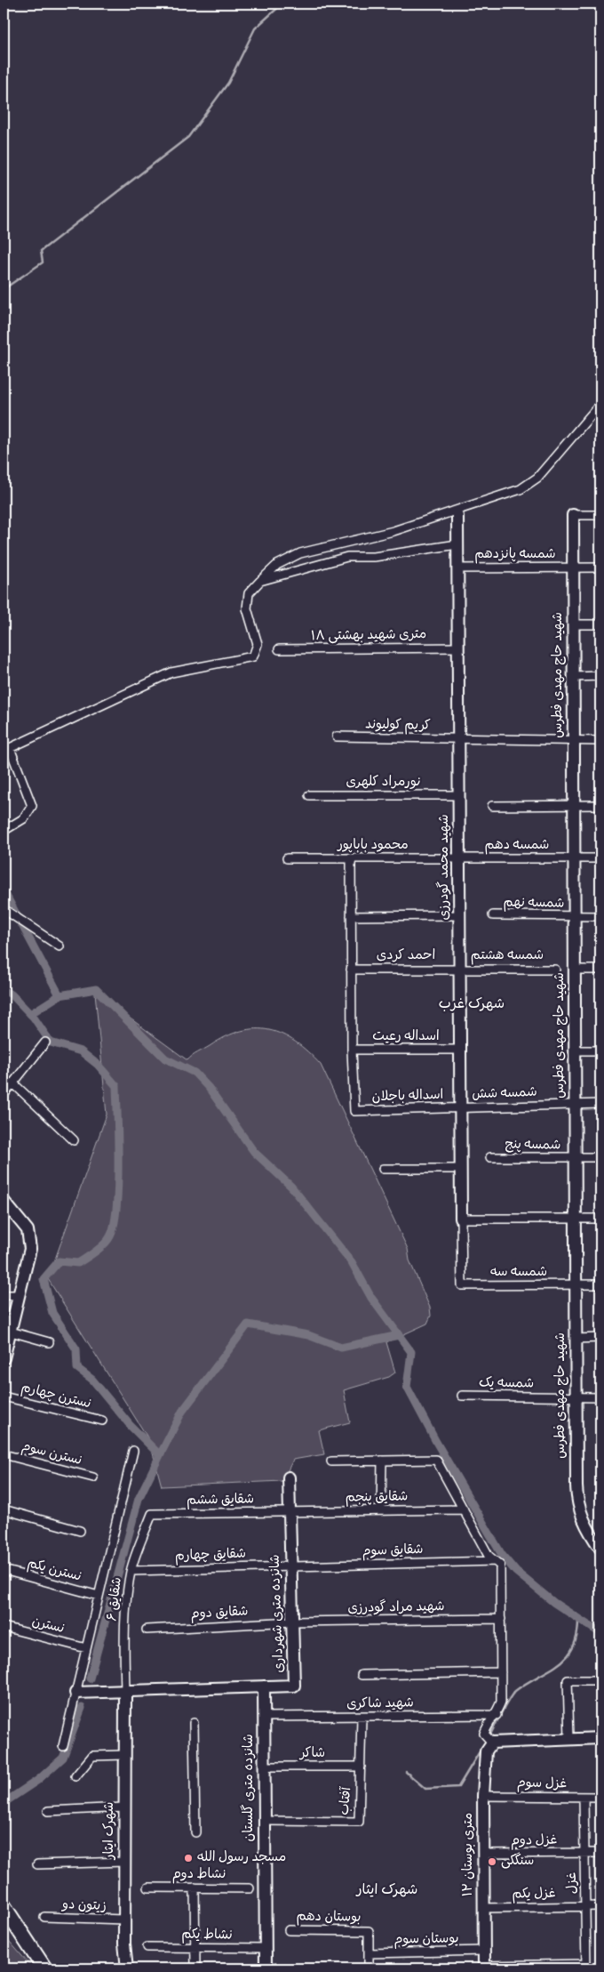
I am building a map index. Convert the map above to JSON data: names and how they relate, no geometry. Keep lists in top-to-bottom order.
{
  "streets": {
    "street": [
      "شمسه پانزدهم",
      "۱۸ متری شهید بهشتی",
      "شهید حاج مهدی فطرس",
      "کریم کولیوند",
      "نورمراد کلهری",
      "محمود باباپور",
      "شمسه دهم",
      "شهید محمد گودرزی",
      "شمسه نهم",
      "احمد کردی",
      "شمسه هشتم",
      "اسداله رعیت",
      "شمسه شش",
      "اسداله باجلان",
      "شمسه پنج",
      "شمسه سه",
      "شمسه یک",
      "نسترن چهارم",
      "نسترن سوم",
      "شقایق پنجم",
      "شقایق ششم",
      "شقایق سوم",
      "شقایق چهارم",
      "نسترن یکم",
      "شقایق ۶",
      "شهید مراد گودرزی",
      "شقایق دوم",
      "شانزده متری شهرداری",
      "نسترن",
      "شهید شاکری",
      "شاکر",
      "غزل سوم",
      "شانزده متری گلستان",
      "آفتاب",
      "شهرک ایثار",
      "غزل دوم",
      "۱۲ متری بوستان",
      "نشاط دوم",
      "غزل",
      "غزل یکم",
      "زیتون دو",
      "بوستان دهم",
      "نشاط یکم",
      "بوستان سوم"
    ]
  },
  "crossings": [
    ["شمسه پانزدهم", "شهید حاج مهدی فطرس"],
    ["شمسه پانزدهم", "شهید محمد گودرزی"],
    ["۱۸ متری شهید بهشتی", "شهید محمد گودرزی"],
    ["شهید حاج مهدی فطرس", "کریم کولیوند"],
    ["شهید حاج مهدی فطرس", "شمسه دهم"],
    ["شهید حاج مهدی فطرس", "شمسه نهم"],
    ["شهید حاج مهدی فطرس", "شمسه شش"],
    ["شهید حاج مهدی فطرس", "شمسه پنج"],
    ["شهید حاج مهدی فطرس", "شمسه سه"],
    ["شهید حاج مهدی فطرس", "شمسه یک"],
    ["کریم کولیوند", "شهید محمد گودرزی"],
    ["نورمراد کلهری", "شهید محمد گودرزی"],
    ["محمود باباپور", "شمسه دهم"],
    ["محمود باباپور", "شهید محمد گودرزی"],
    ["شمسه دهم", "شهید محمد گودرزی"],
    ["شهید محمد گودرزی", "احمد کردی"],
    ["شهید محمد گودرزی", "شمسه هشتم"],
    ["شهید محمد گودرزی", "اسداله رعیت"],
    ["شهید محمد گودرزی", "شمسه شش"],
    ["شهید محمد گودرزی", "اسداله باجلان"],
    ["شهید محمد گودرزی", "شمسه سه"],
    ["احمد کردی", "شمسه هشتم"],
    ["اسداله رعیت", "اسداله باجلان"],
    ["شمسه شش", "اسداله باجلان"],
    ["شقایق پنجم", "شقایق ششم"],
    ["شقایق پنجم", "شانزده متری شهرداری"],
    ["شقایق ششم", "شقایق ۶"],
    ["شقایق ششم", "شانزده متری شهرداری"],
    ["شقایق سوم", "شقایق چهارم"],
    ["شقایق سوم", "شانزده متری شهرداری"],
    ["شقایق چهارم", "شقایق ۶"],
    ["شقایق چهارم", "شانزده متری شهرداری"],
    ["شقایق ۶", "شانزده متری شهرداری"],
    ["شقایق ۶", "شهرک ایثار"],
    ["شهید مراد گودرزی", "شقایق دوم"],
    ["شهید مراد گودرزی", "شانزده متری شهرداری"],
    ["شقایق دوم", "شانزده متری شهرداری"],
    ["شانزده متری شهرداری", "شانزده متری گلستان"],
    ["شانزده متری شهرداری", "شهرک ایثار"],
    ["شهید شاکری", "شانزده متری گلستان"],
    ["شهید شاکری", "آفتاب"],
    ["شاکر", "شانزده متری گلستان"],
    ["شاکر", "آفتاب"],
    ["غزل سوم", "۱۲ متری بوستان"],
    ["غزل سوم", "غزل"],
    ["شانزده متری گلستان", "آفتاب"],
    ["شانزده متری گلستان", "نشاط یکم"],
    ["شهرک ایثار", "زیتون دو"],
    ["غزل دوم", "۱۲ متری بوستان"],
    ["غزل دوم", "غزل"],
    ["۱۲ متری بوستان", "غزل یکم"],
    ["۱۲ متری بوستان", "بوستان سوم"],
    ["غزل", "غزل یکم"],
    ["بوستان دهم", "بوستان سوم"]
  ],
  "districts": ["شهرک غرب", "شهرک ایثار"],
  "places": ["مسجد رسول الله", "سنگکی"]
}
